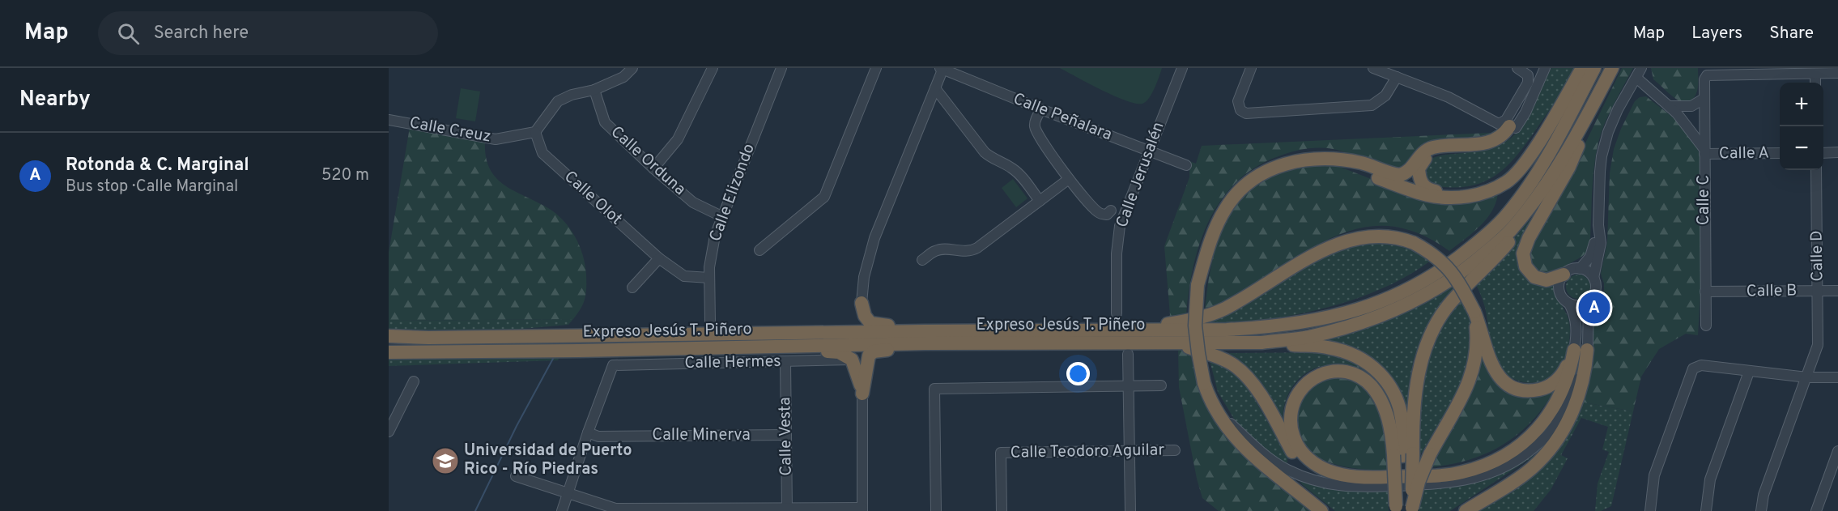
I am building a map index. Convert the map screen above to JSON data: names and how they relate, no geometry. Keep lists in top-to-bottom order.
{
  "streets": {
    "highway": ["Expreso Jesús T. Piñero"],
    "street": [
      "Calle Peñalara",
      "Calle Creuz",
      "Calle A",
      "Calle Orduna",
      "Calle Jerusalén",
      "Calle Elizondo",
      "Calle Olot",
      "Calle C",
      "Calle D",
      "Calle B",
      "Calle Hermes",
      "Calle Minerva",
      "Calle Vesta",
      "Calle Teodoro Aguilar"
    ]
  },
  "crossings": [
    ["Calle Peñalara", "Calle Jerusalén"],
    ["Calle Creuz", "Calle Olot"],
    ["Calle A", "Calle C"],
    ["Calle Orduna", "Calle Elizondo"],
    ["Calle Elizondo", "Calle Olot"],
    ["Calle C", "Calle B"],
    ["Calle D", "Calle B"],
    ["Calle Hermes", "Calle Minerva"],
    ["Calle Hermes", "Calle Vesta"],
    ["Calle Minerva", "Calle Vesta"]
  ],
  "places": {
    "school or university": ["Universidad de Puerto Rico - Río Piedras"]
  },
  "page": {
    "header": "Map",
    "search": "Search here",
    "nav": ["Map", "Layers", "Share"],
    "heading": "Nearby",
    "map_buttons": ["+", "−"],
    "list": [
      {
        "mark": "A",
        "name": "Rotonda & C. Marginal",
        "note": "Bus stop · Calle Marginal",
        "value": "520 m"
      }
    ],
    "pins": "A"
  }
}
